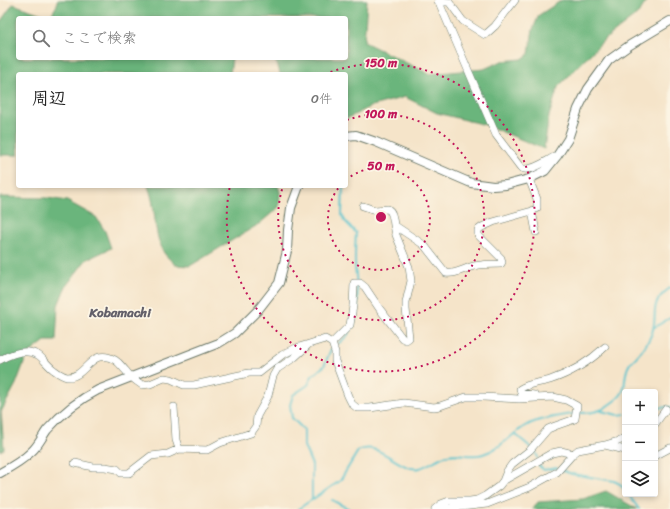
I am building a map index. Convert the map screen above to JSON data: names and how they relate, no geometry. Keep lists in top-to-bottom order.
{
  "districts": ["Kobamachi"],
  "page": {
    "search": "ここで検索",
    "heading": ["周辺", "0件"],
    "map_buttons": ["+", "−"]
  },
  "rings": ["150 m", "100 m", "50 m"]
}
